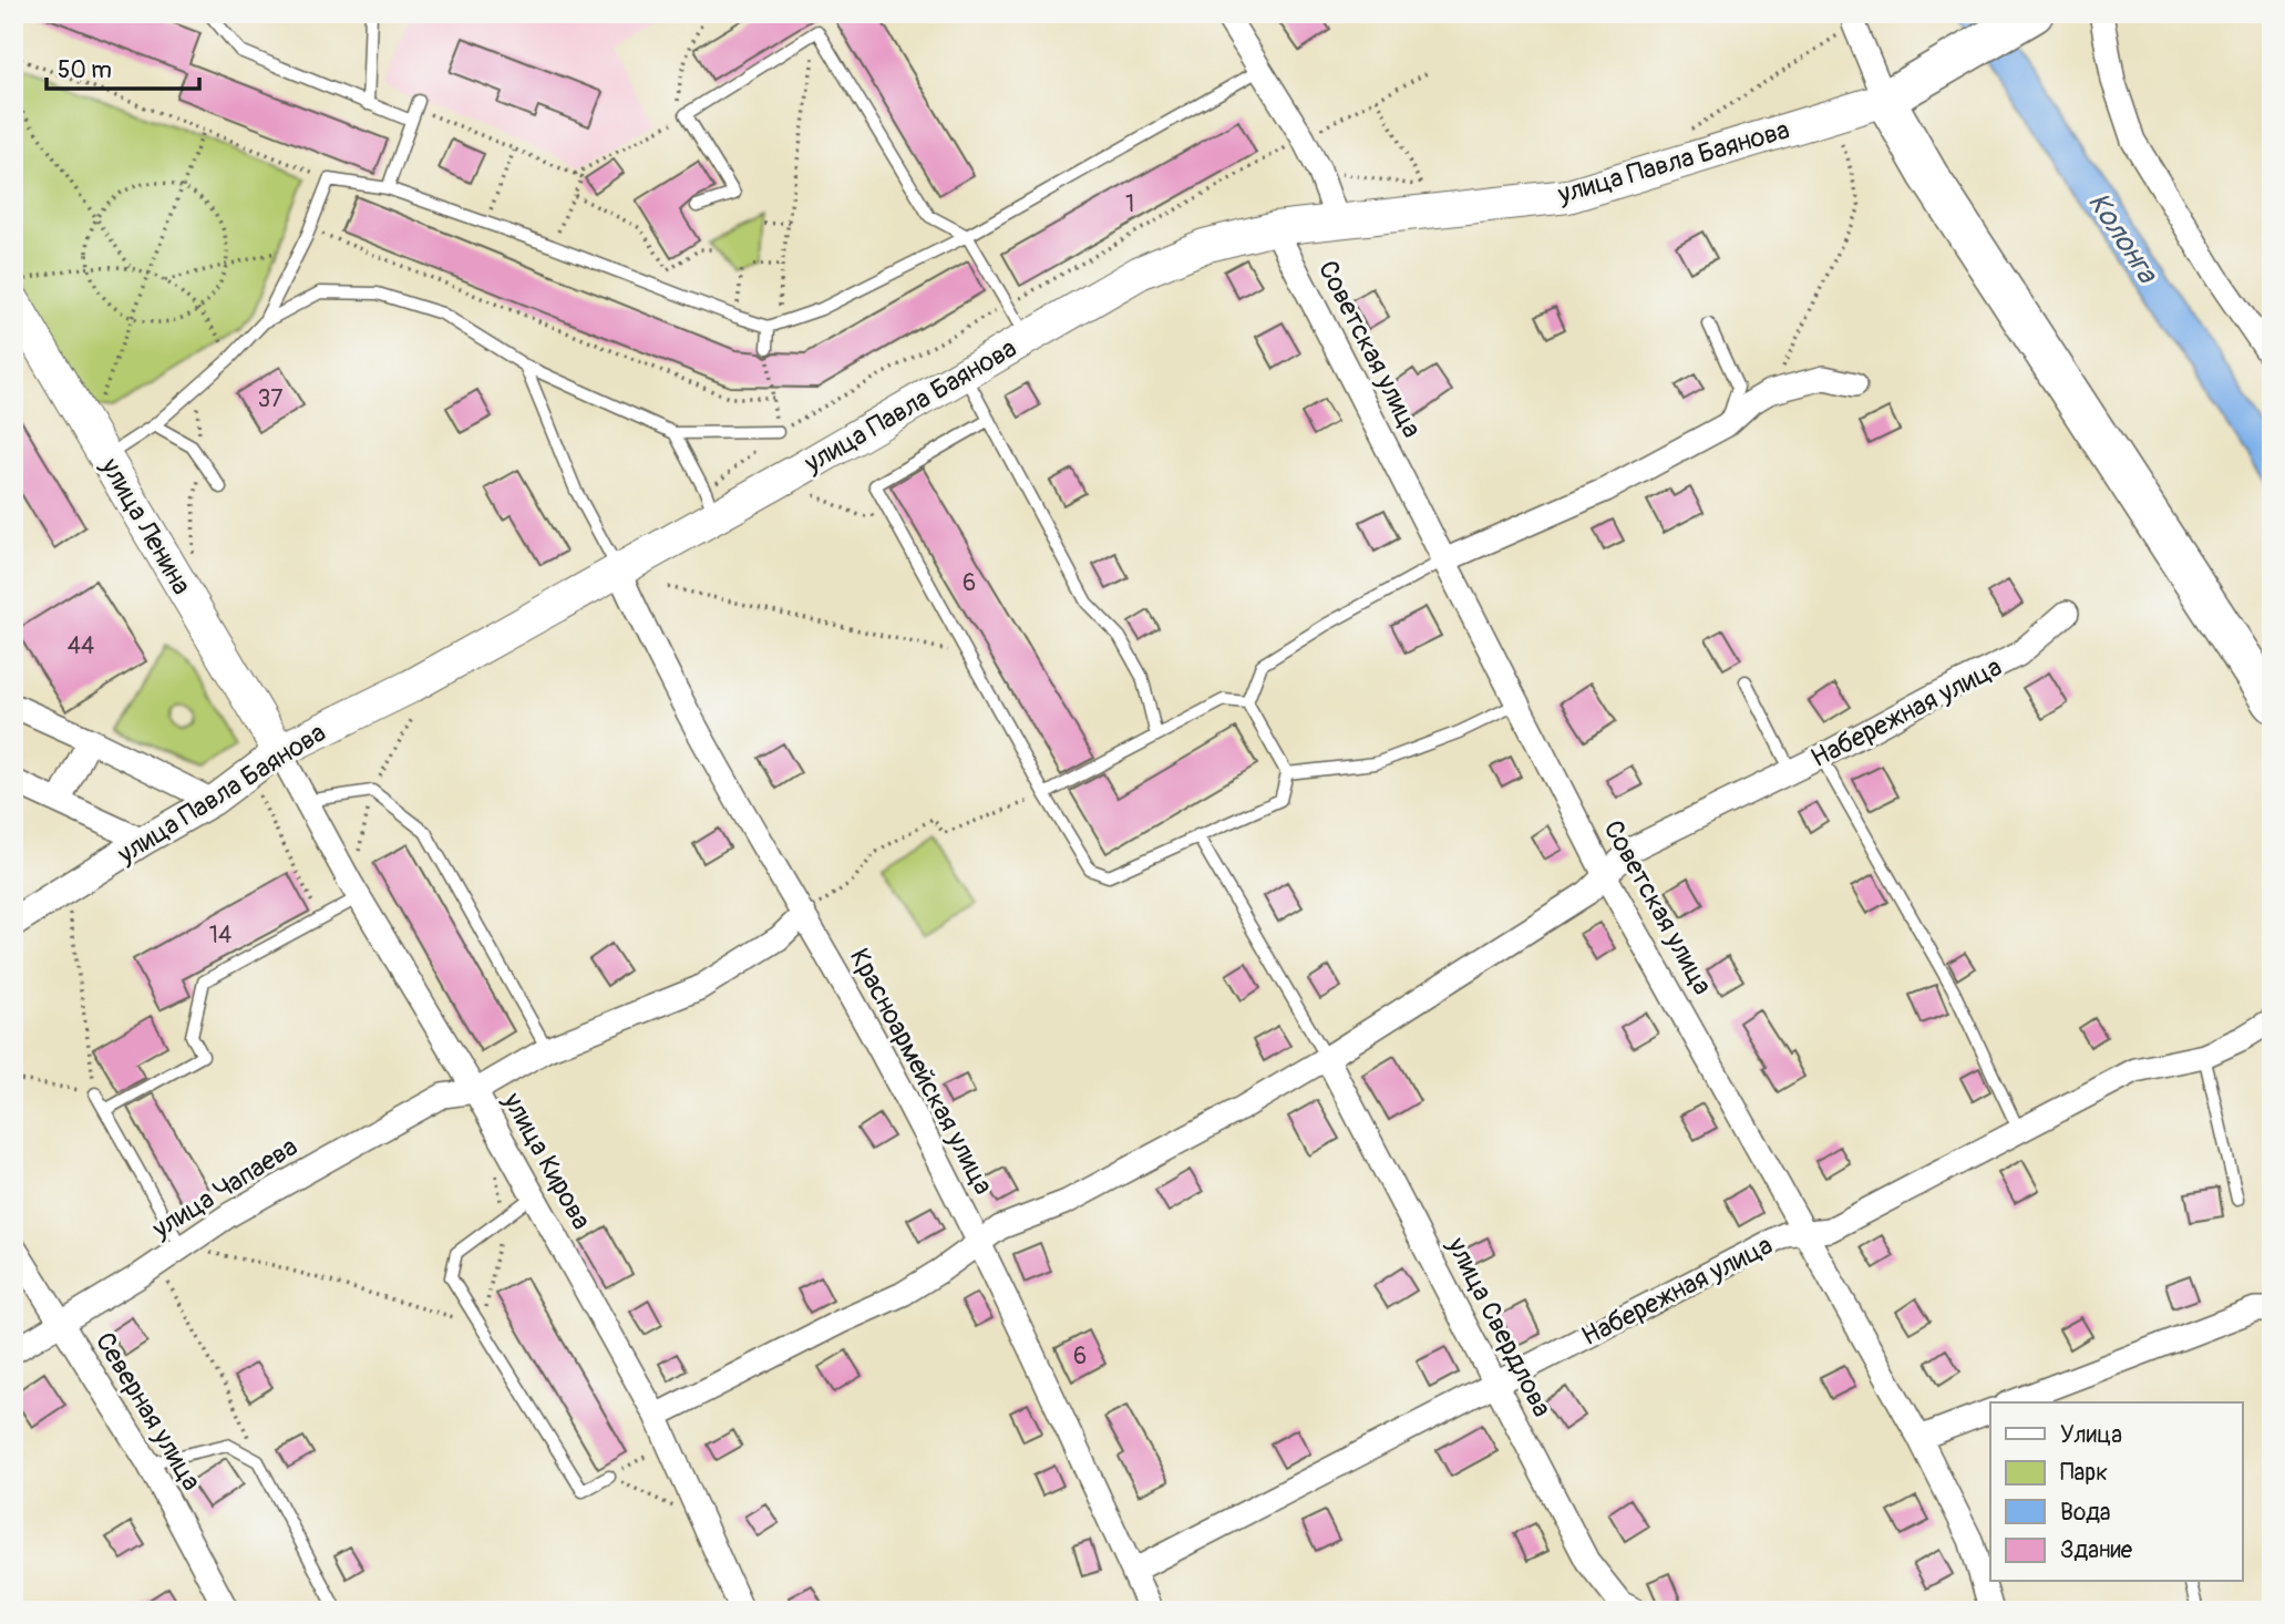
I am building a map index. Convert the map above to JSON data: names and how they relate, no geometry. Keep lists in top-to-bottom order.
{
  "streets": {
    "main road": ["улица Павла Баянова", "улица Ленина"],
    "street": [
      "Советская улица",
      "Набережная улица",
      "Красноармейская улица",
      "улица Кирова",
      "улица Чапаева",
      "улица Свердлова",
      "Северная улица"
    ]
  },
  "crossings": [
    ["улица Павла Баянова", "Советская улица"],
    ["улица Павла Баянова", "улица Ленина"],
    ["улица Павла Баянова", "Красноармейская улица"],
    ["улица Павла Баянова", "улица Кирова"],
    ["Советская улица", "Набережная улица"],
    ["улица Ленина", "улица Кирова"],
    ["Набережная улица", "Красноармейская улица"],
    ["Набережная улица", "улица Кирова"],
    ["Набережная улица", "улица Свердлова"],
    ["Красноармейская улица", "улица Чапаева"],
    ["улица Кирова", "улица Чапаева"],
    ["улица Чапаева", "Северная улица"]
  ],
  "water": ["Колонга"],
  "house_numbers": [
    "1",
    "37",
    "6",
    "44",
    "14",
    "6"
  ],
  "legend": [
    "Улица",
    "Парк",
    "Вода",
    "Здание"
  ],
  "scale_bar": "50 m"
}
